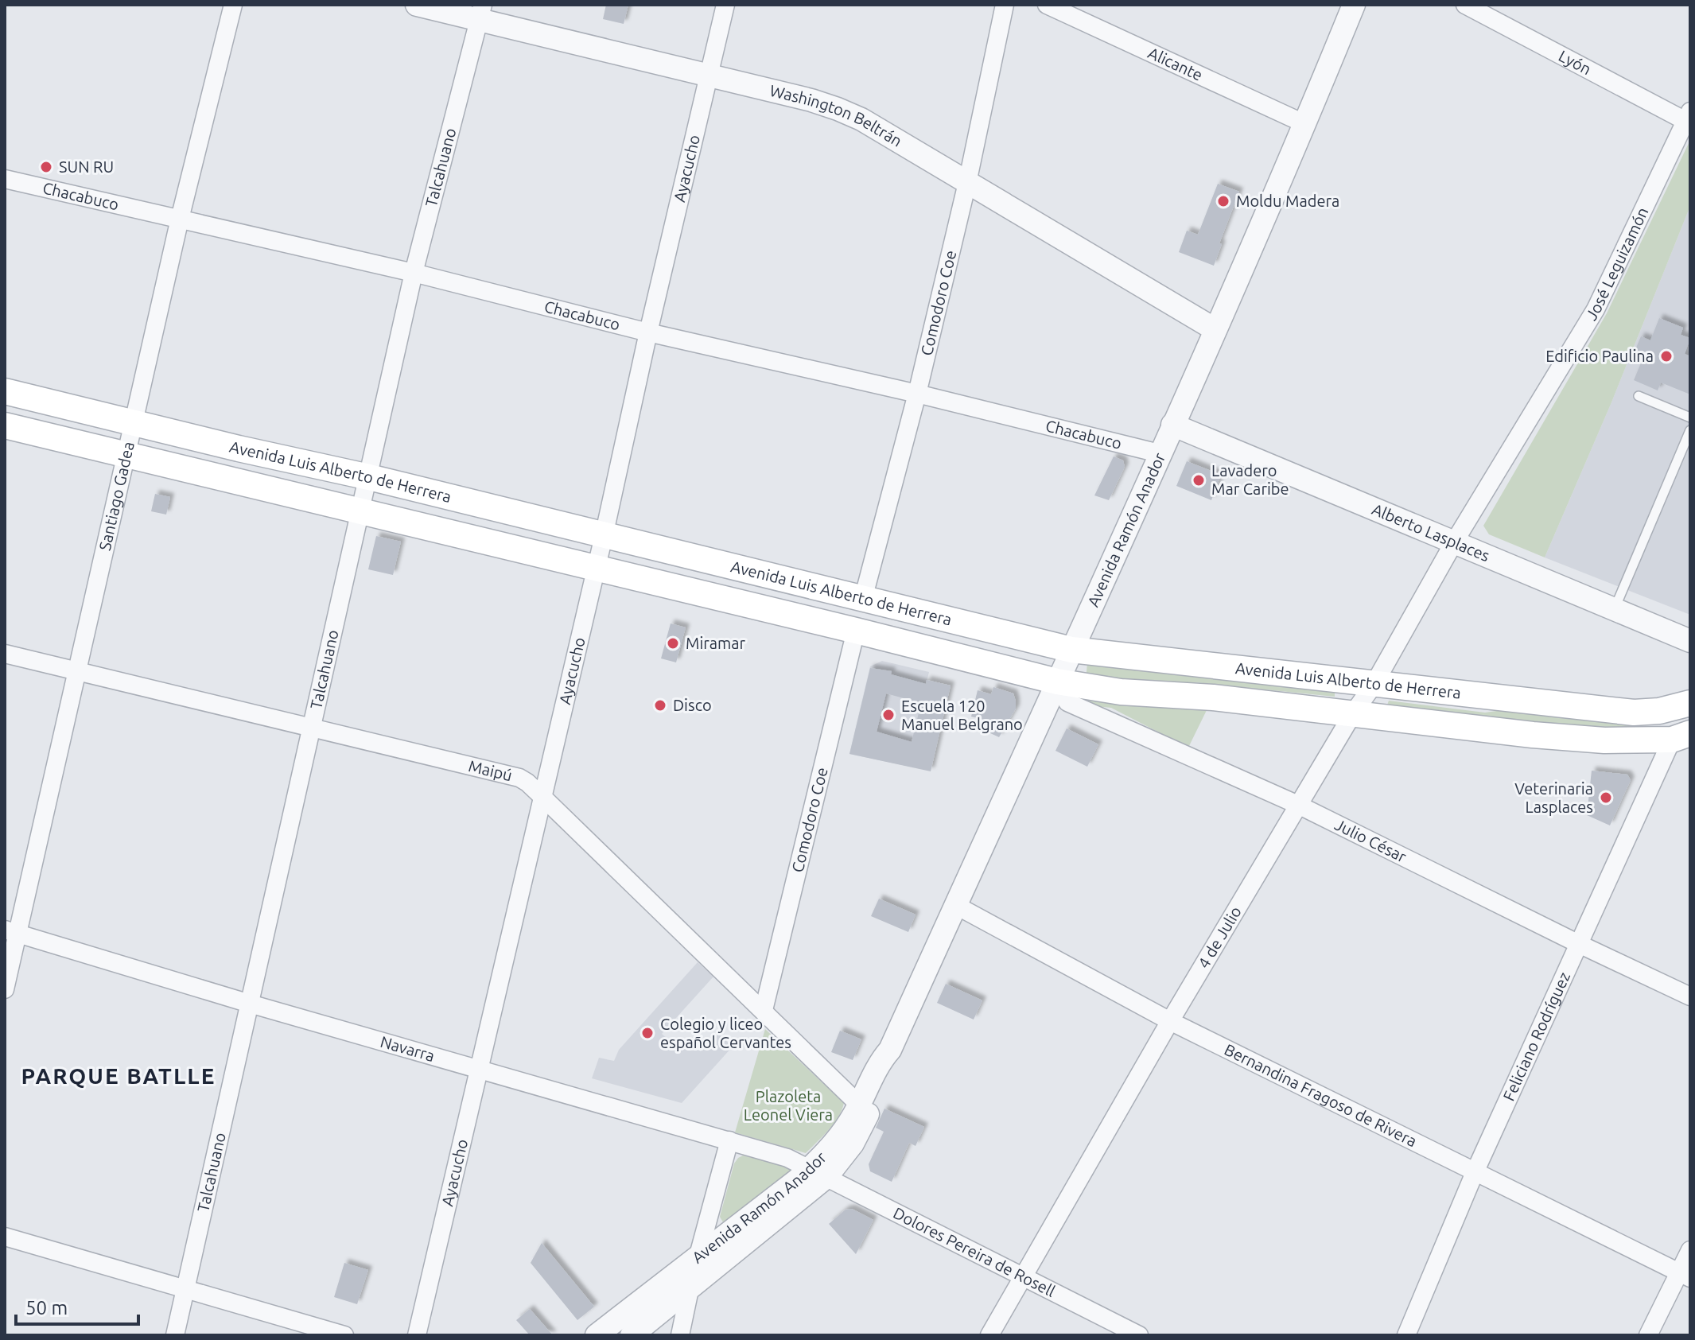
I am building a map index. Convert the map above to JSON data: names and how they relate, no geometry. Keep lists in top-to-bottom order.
{
  "streets": {
    "main road": ["Avenida Luis Alberto de Herrera"],
    "street": [
      "Lyón",
      "Alicante",
      "Washington Beltrán",
      "Talcahuano",
      "Ayacucho",
      "Chacabuco",
      "José Leguizamón",
      "Comodoro Coe",
      "Santiago Gadea",
      "Avenida Ramón Anador",
      "Alberto Lasplaces",
      "Maipú",
      "Julio César",
      "4 de Julio",
      "Feliciano Rodríguez",
      "Navarra",
      "Bernandina Fragoso de Rivera",
      "Dolores Pereira de Rosell"
    ]
  },
  "crossings": [
    ["Lyón", "José Leguizamón"],
    ["Alicante", "Avenida Ramón Anador"],
    ["Washington Beltrán", "Talcahuano"],
    ["Washington Beltrán", "Ayacucho"],
    ["Washington Beltrán", "Comodoro Coe"],
    ["Washington Beltrán", "Avenida Ramón Anador"],
    ["Talcahuano", "Chacabuco"],
    ["Talcahuano", "Avenida Luis Alberto de Herrera"],
    ["Talcahuano", "Maipú"],
    ["Talcahuano", "Navarra"],
    ["Ayacucho", "Chacabuco"],
    ["Ayacucho", "Avenida Luis Alberto de Herrera"],
    ["Ayacucho", "Maipú"],
    ["Ayacucho", "Navarra"],
    ["Chacabuco", "Comodoro Coe"],
    ["Chacabuco", "Santiago Gadea"],
    ["Chacabuco", "Avenida Ramón Anador"],
    ["José Leguizamón", "Alberto Lasplaces"],
    ["José Leguizamón", "4 de Julio"],
    ["Comodoro Coe", "Avenida Luis Alberto de Herrera"],
    ["Comodoro Coe", "Maipú"],
    ["Avenida Luis Alberto de Herrera", "Santiago Gadea"],
    ["Avenida Luis Alberto de Herrera", "Avenida Ramón Anador"],
    ["Avenida Luis Alberto de Herrera", "Julio César"],
    ["Avenida Luis Alberto de Herrera", "4 de Julio"],
    ["Avenida Luis Alberto de Herrera", "Feliciano Rodríguez"],
    ["Santiago Gadea", "Maipú"],
    ["Santiago Gadea", "Navarra"],
    ["Avenida Ramón Anador", "Alberto Lasplaces"],
    ["Avenida Ramón Anador", "Maipú"],
    ["Avenida Ramón Anador", "Julio César"],
    ["Avenida Ramón Anador", "Navarra"],
    ["Avenida Ramón Anador", "Bernandina Fragoso de Rivera"],
    ["Avenida Ramón Anador", "Dolores Pereira de Rosell"],
    ["Alberto Lasplaces", "4 de Julio"],
    ["Julio César", "4 de Julio"],
    ["Julio César", "Feliciano Rodríguez"],
    ["4 de Julio", "Bernandina Fragoso de Rivera"],
    ["4 de Julio", "Dolores Pereira de Rosell"],
    ["Feliciano Rodríguez", "Bernandina Fragoso de Rivera"],
    ["Navarra", "Dolores Pereira de Rosell"]
  ],
  "districts": ["PARQUE BATLLE"],
  "parks": ["Plazoleta Leonel Viera"],
  "places": [
    "SUN RU",
    "Moldu Madera",
    "Edificio Paulina",
    "Lavadero Mar Caribe",
    "Miramar",
    "Disco",
    "Escuela 120 Manuel Belgrano",
    "Veterinaria Lasplaces",
    "Colegio y liceo español Cervantes"
  ],
  "scale_bar": "50 m"
}
